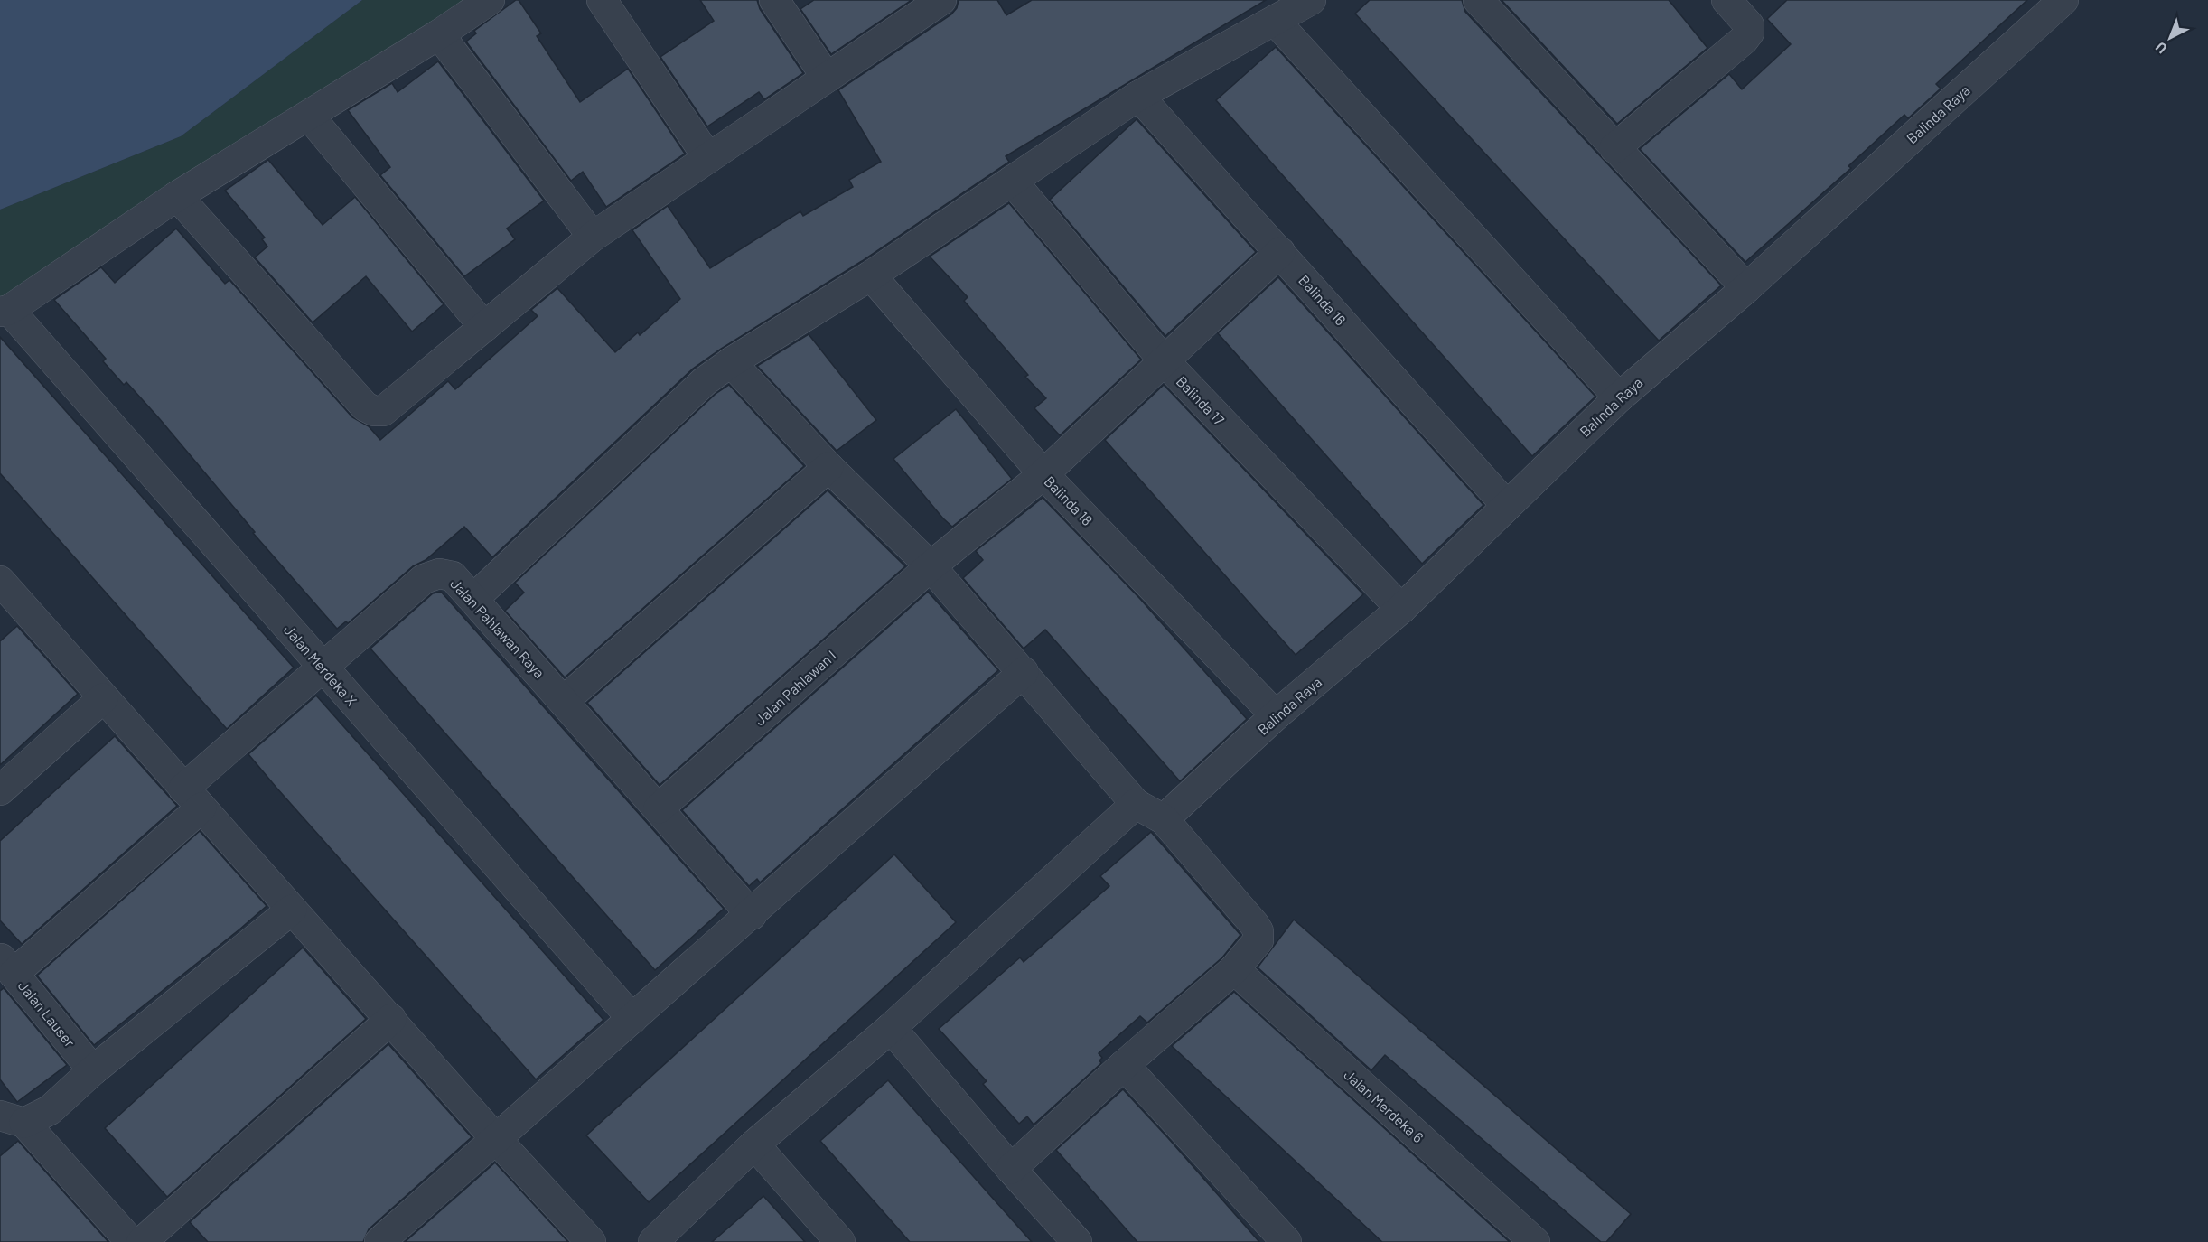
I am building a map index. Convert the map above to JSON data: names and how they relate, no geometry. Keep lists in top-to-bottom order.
{
  "streets": {
    "street": [
      "Balinda Raya",
      "Balinda 16",
      "Balinda 17",
      "Balinda 18",
      "Jalan Pahlawan Raya",
      "Jalan Merdeka X",
      "Jalan Pahlawan I",
      "Jalan Lauser",
      "Jalan Merdeka 6"
    ]
  },
  "crossings": [
    ["Balinda Raya", "Balinda 16"],
    ["Balinda Raya", "Balinda 17"],
    ["Balinda Raya", "Balinda 18"],
    ["Balinda 16", "Jalan Pahlawan I"],
    ["Balinda 17", "Jalan Pahlawan I"],
    ["Balinda 18", "Jalan Pahlawan I"],
    ["Jalan Pahlawan Raya", "Jalan Merdeka X"],
    ["Jalan Pahlawan Raya", "Jalan Pahlawan I"],
    ["Jalan Pahlawan Raya", "Jalan Lauser"]
  ],
  "north": "bottom left"
}
